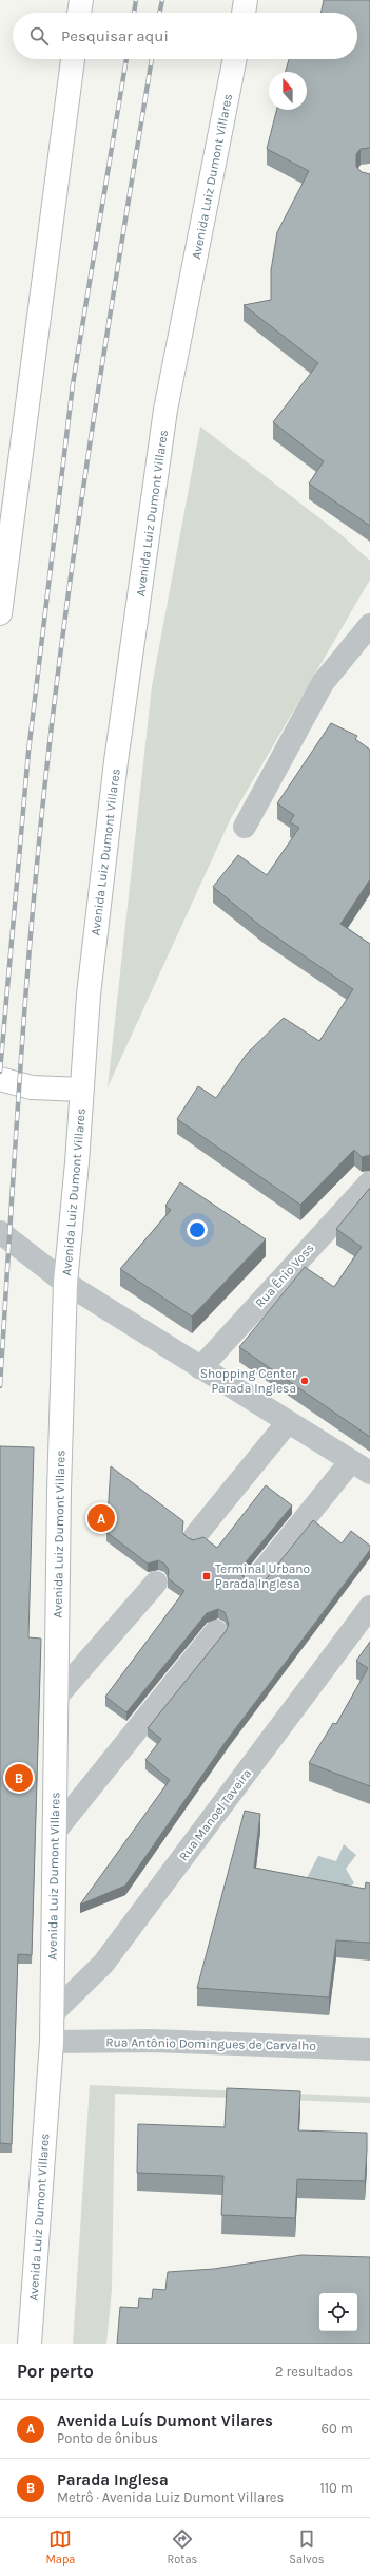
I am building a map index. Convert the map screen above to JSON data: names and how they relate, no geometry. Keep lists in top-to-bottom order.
{
  "streets": {
    "main road": ["Avenida Luiz Dumont Villares"],
    "street": ["Rua Ênio Voss", "Rua Manoel Taveira", "Rua Antônio Domingues de Carvalho"]
  },
  "crossings": [
    ["Avenida Luiz Dumont Villares", "Rua Manoel Taveira"],
    ["Avenida Luiz Dumont Villares", "Rua Antônio Domingues de Carvalho"]
  ],
  "places": {
    "other": ["Shopping Center Parada Inglesa"],
    "transit": ["Terminal Urbano Parada Inglesa"]
  },
  "north": "top",
  "page": {
    "search": "Pesquisar aqui",
    "pins": ["A", "B"],
    "heading": ["Por perto", "2 resultados"],
    "list": [
      {
        "mark": "A",
        "name": "Avenida Luís Dumont Vilares",
        "note": "Ponto de ônibus",
        "value": "60 m"
      },
      {
        "mark": "B",
        "name": "Parada Inglesa",
        "note": "Metrô · Avenida Luiz Dumont Villares",
        "value": "110 m"
      }
    ],
    "nav": ["Mapa", "Rotas", "Salvos"]
  }
}
